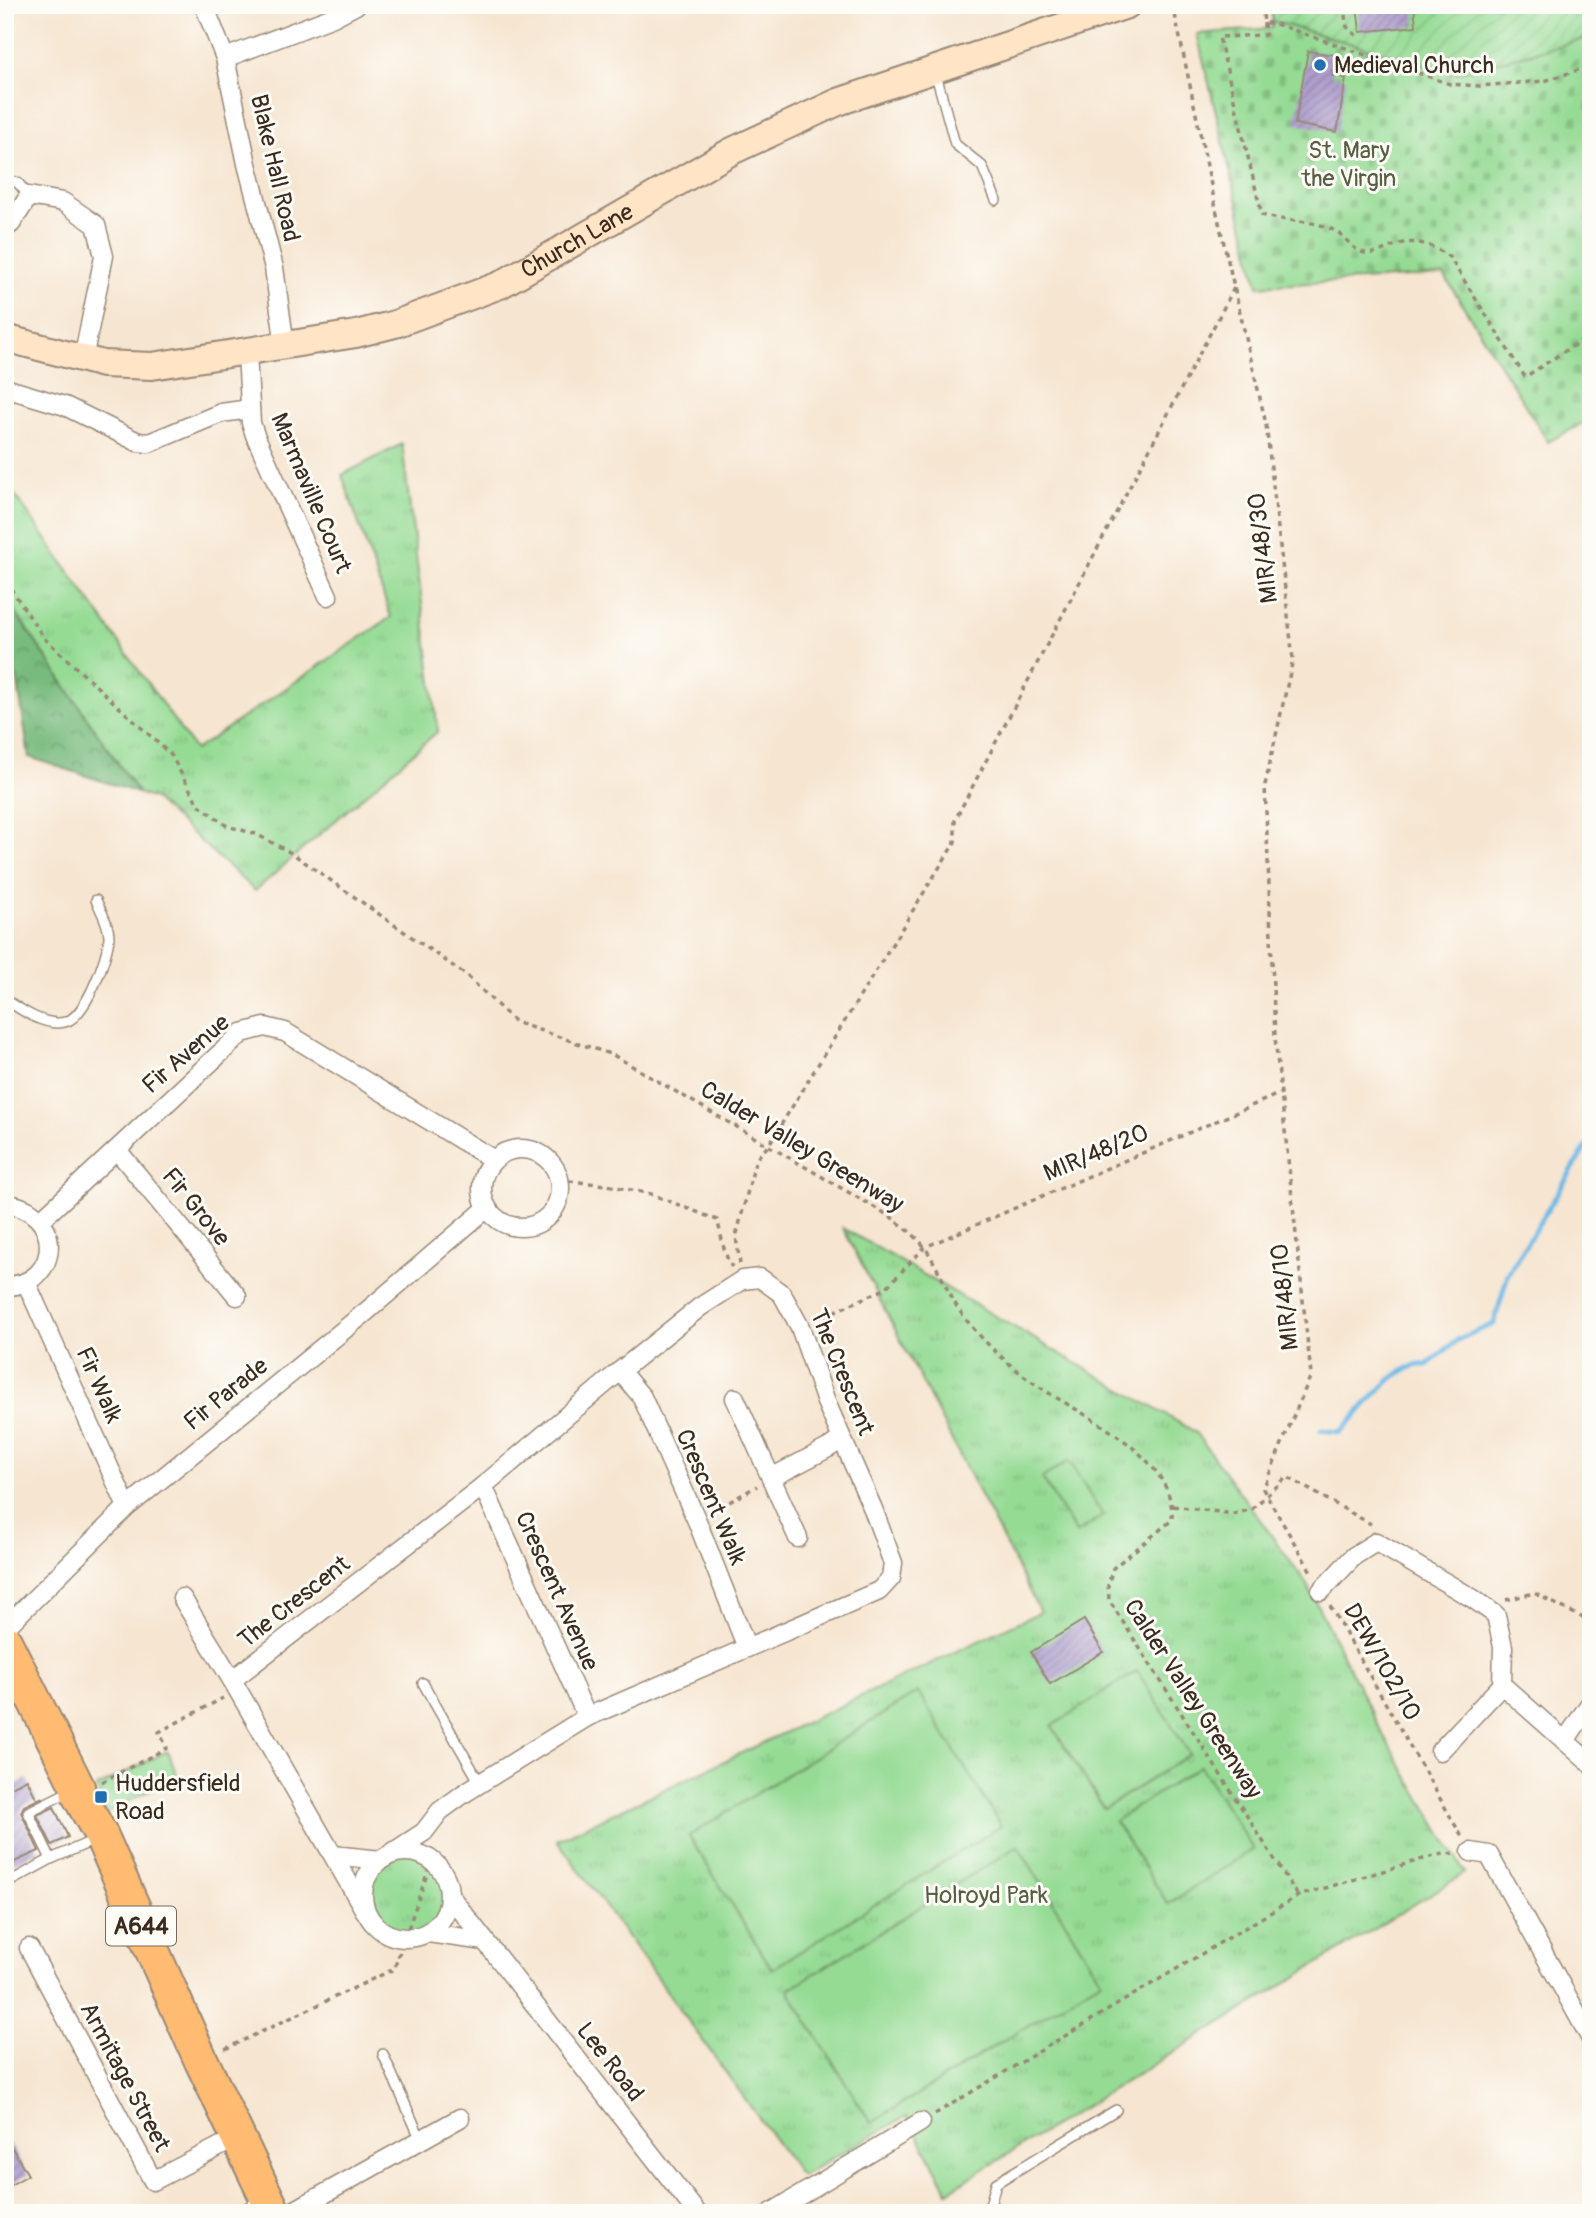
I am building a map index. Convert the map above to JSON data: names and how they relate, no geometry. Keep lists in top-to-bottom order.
{
  "streets": {
    "highway": ["A644"],
    "street": [
      "Blake Hall Road",
      "Church Lane",
      "Marmaville Court",
      "Fir Avenue",
      "Fir Grove",
      "The Crescent",
      "Fir Walk",
      "Fir Parade",
      "Crescent Walk",
      "Crescent Avenue",
      "Lee Road",
      "Armitage Street"
    ],
    "path": [
      "MIR/48/30",
      "Calder Valley Greenway",
      "MIR/48/20",
      "MIR/48/10",
      "DEW/102/10"
    ]
  },
  "crossings": [
    ["Blake Hall Road", "Church Lane"],
    ["Church Lane", "Marmaville Court"],
    ["MIR/48/30", "MIR/48/20"],
    ["MIR/48/30", "MIR/48/10"],
    ["Fir Avenue", "Fir Grove"],
    ["Fir Avenue", "Fir Parade"],
    ["Calder Valley Greenway", "MIR/48/20"],
    ["MIR/48/20", "MIR/48/10"],
    ["MIR/48/10", "DEW/102/10"],
    ["The Crescent", "Crescent Walk"],
    ["The Crescent", "Crescent Avenue"],
    ["Fir Walk", "Fir Parade"],
    ["A644", "Armitage Street"]
  ],
  "parks": ["St. Mary the Virgin", "Holroyd Park"],
  "places": {
    "other": ["Medieval Church"],
    "transit": ["Huddersfield Road"]
  }
}
